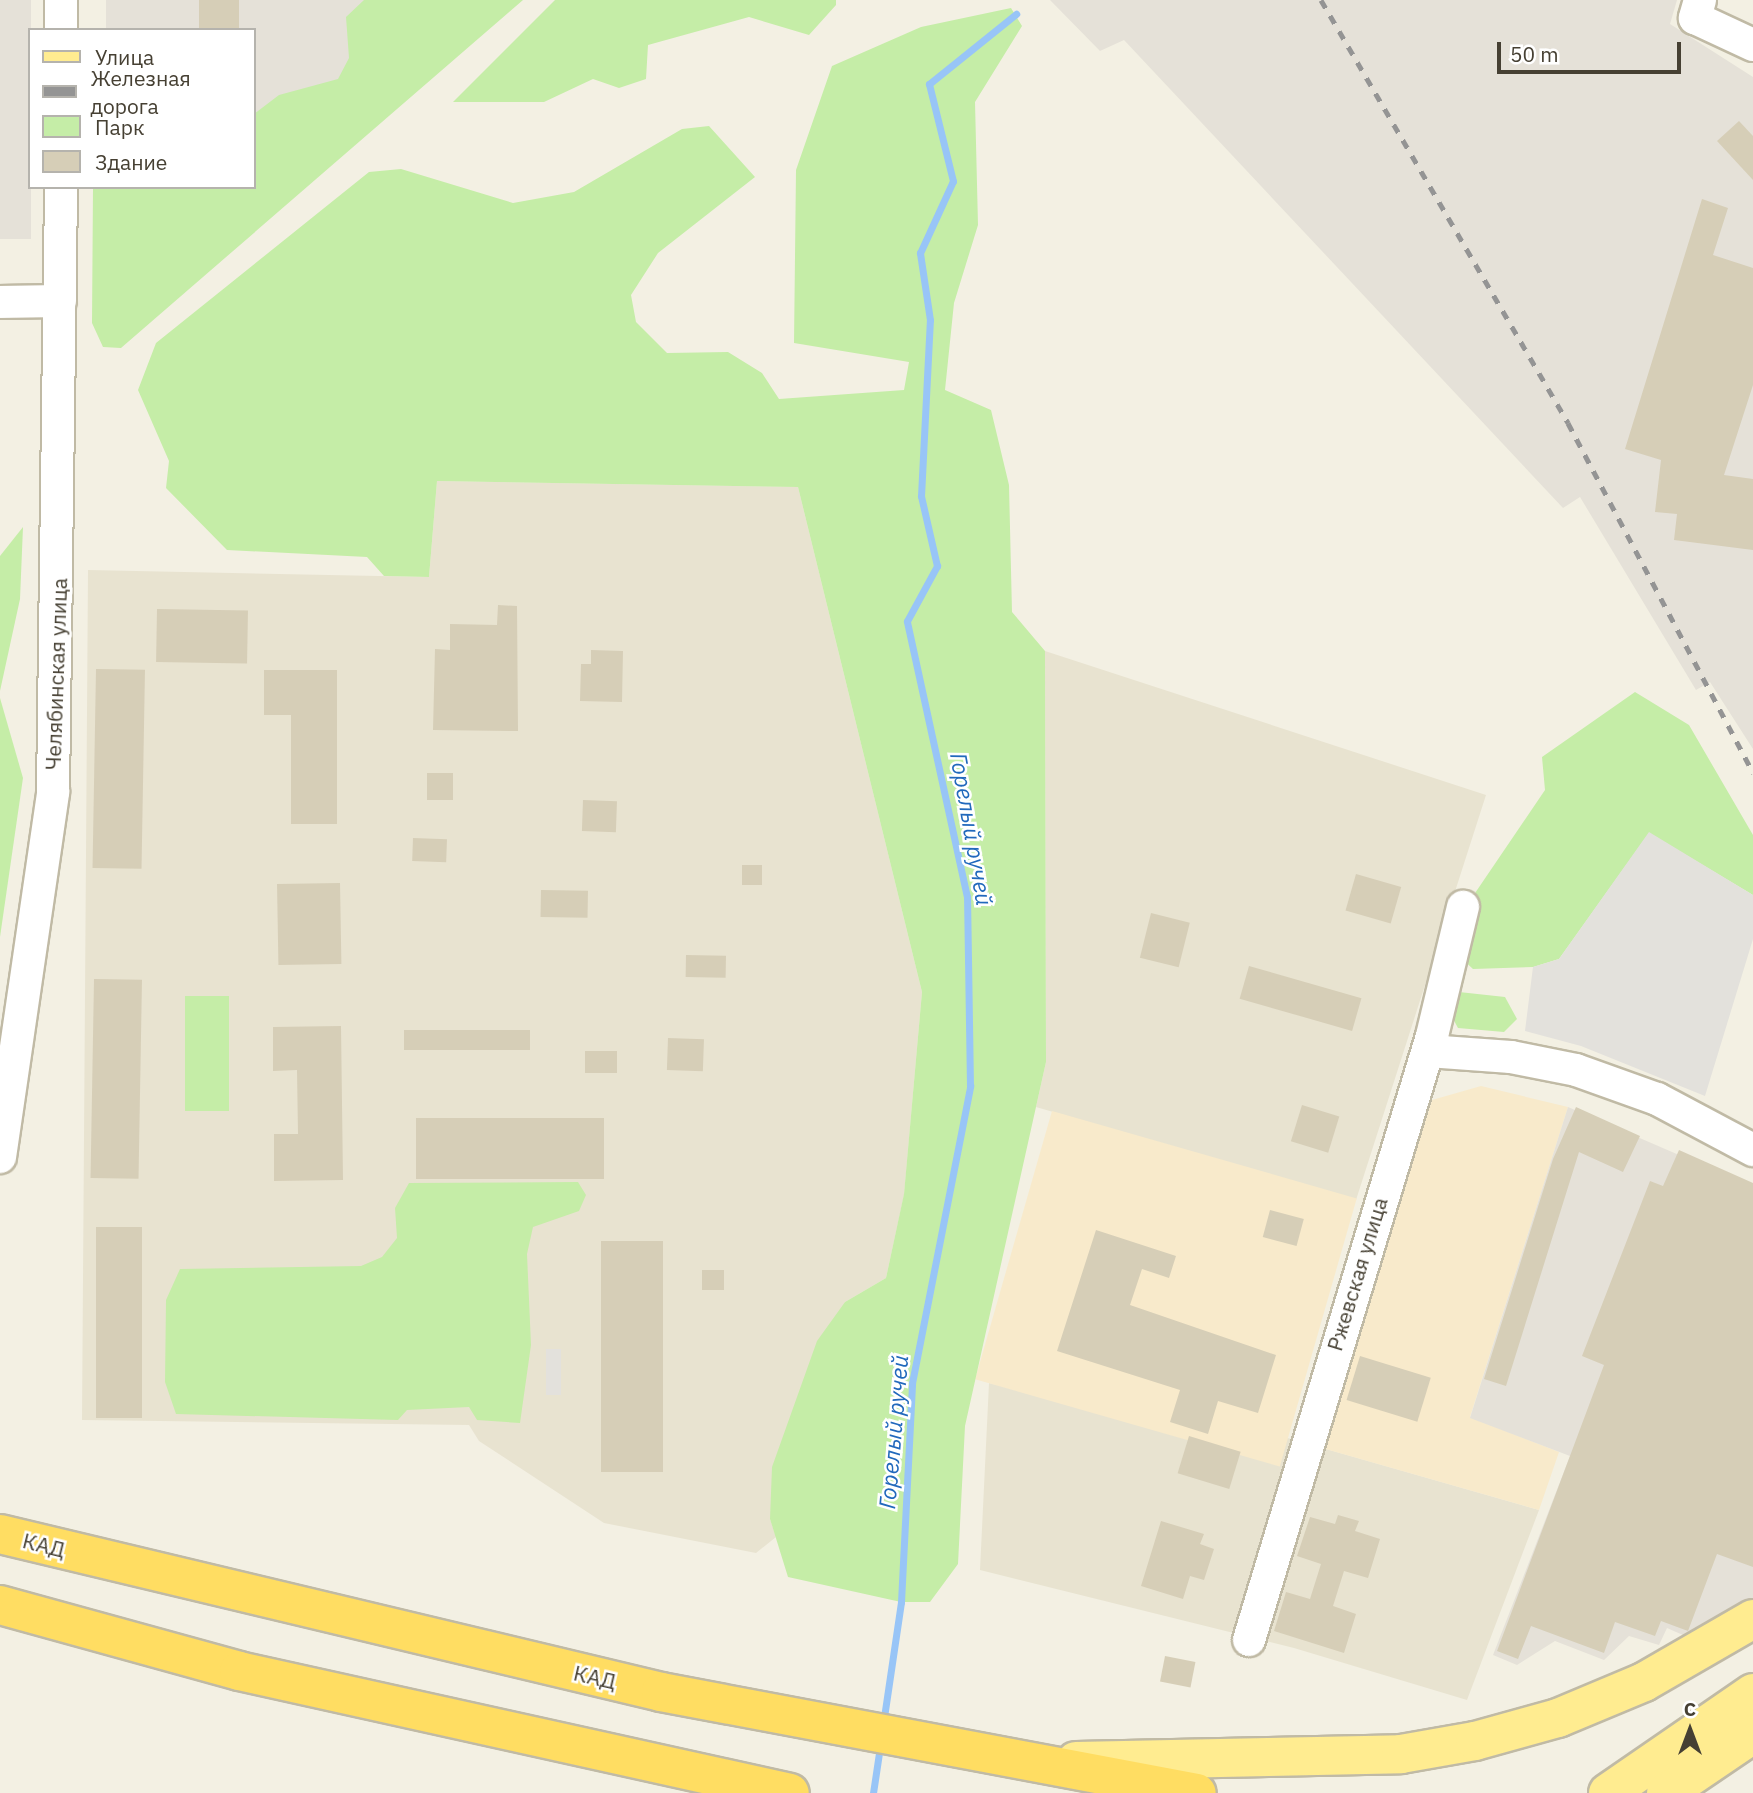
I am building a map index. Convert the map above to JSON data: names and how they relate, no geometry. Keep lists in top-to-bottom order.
{
  "streets": {
    "highway": ["КАД"],
    "street": ["Челябинская улица", "Ржевская улица"]
  },
  "water": ["Горелый ручей"],
  "legend": [
    "Улица",
    "Железная дорога",
    "Парк",
    "Здание"
  ],
  "scale_bar": "50 m",
  "north": "top"
}
